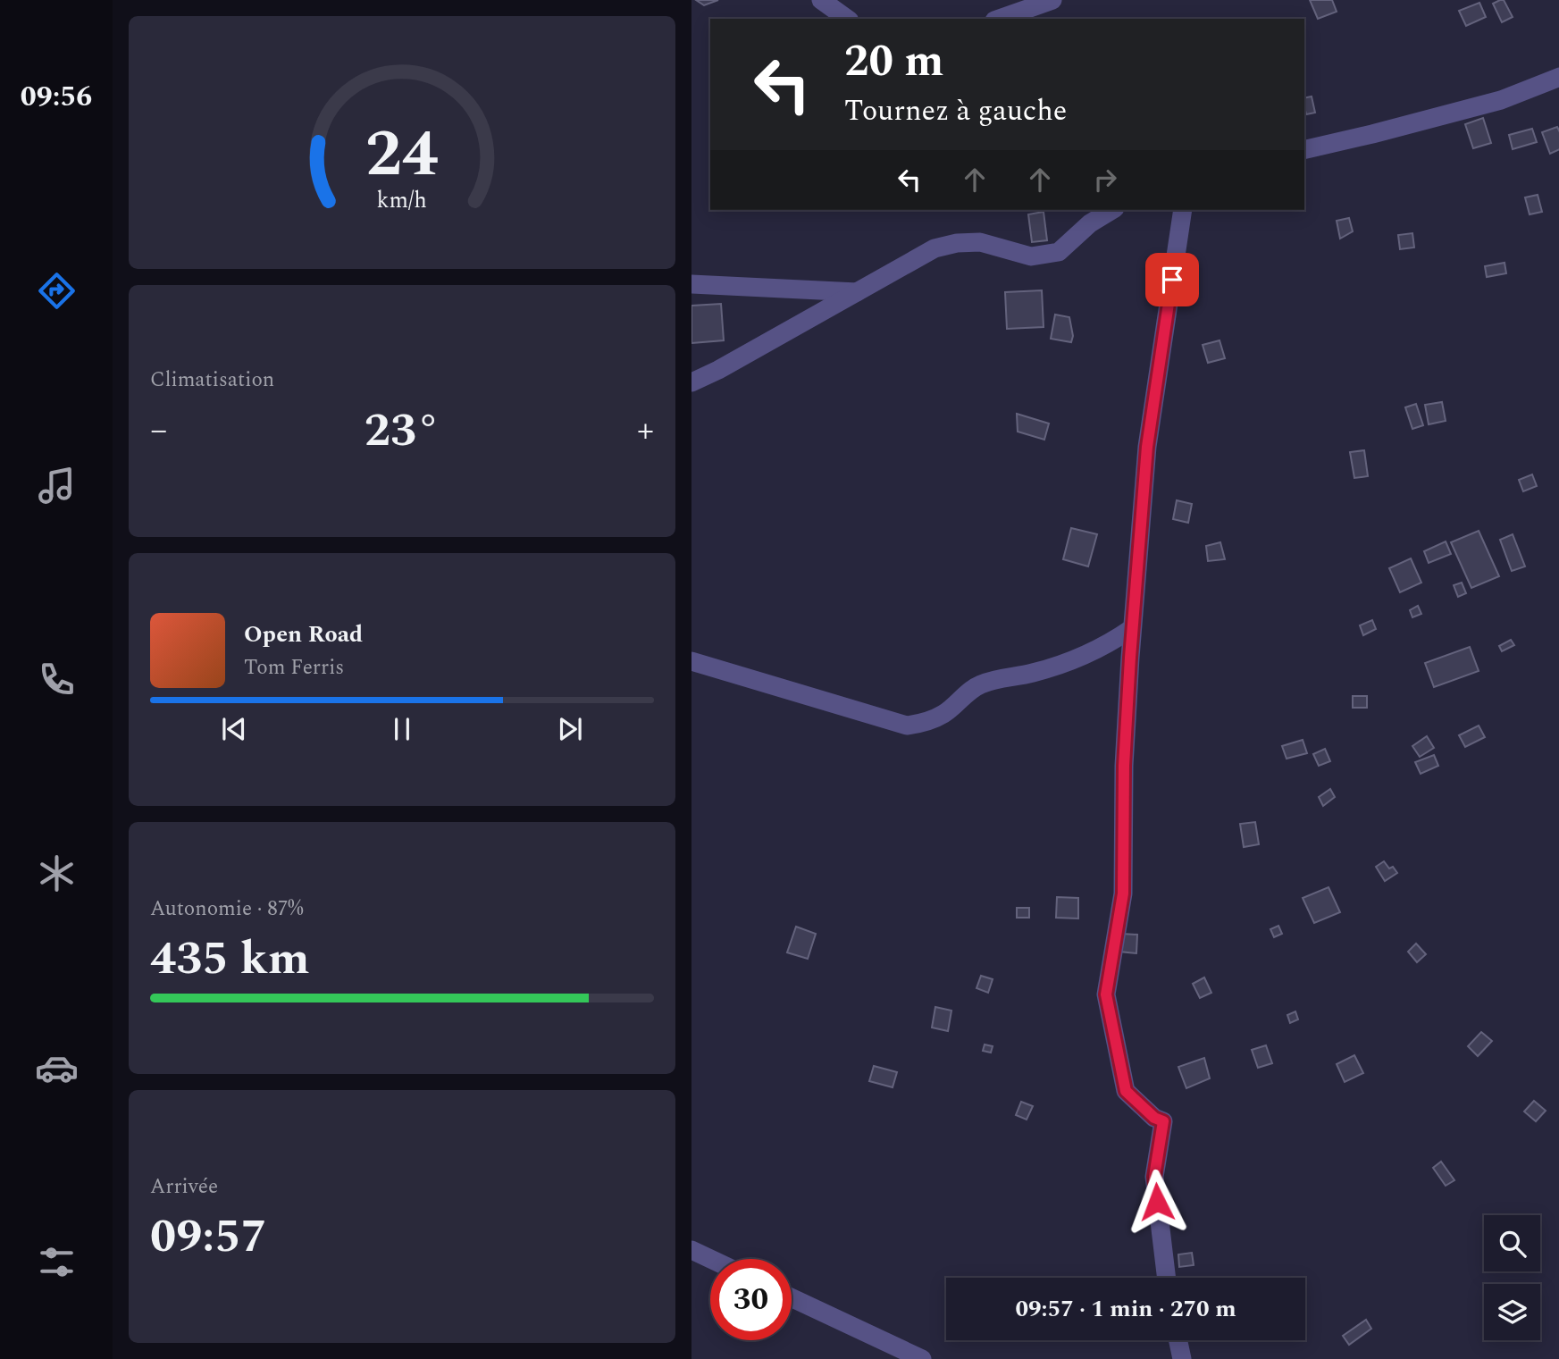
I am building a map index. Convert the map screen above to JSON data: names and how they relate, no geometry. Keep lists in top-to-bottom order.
{
  "page": {
    "tabs": "09:56",
    "turn": ["20 m", "Tournez à gauche"],
    "tile": [
      "Climatisation",
      ["Autonomie · 87%", "435 km"],
      ["Arrivée", "09:57"]
    ],
    "heat": ["−", "23°", "+"],
    "song": ["Open Road", "Tom Ferris"],
    "limit": "30",
    "trip": "09:57 · 1 min · 270 m",
    "gauge": ["24", "km/h"]
  }
}
